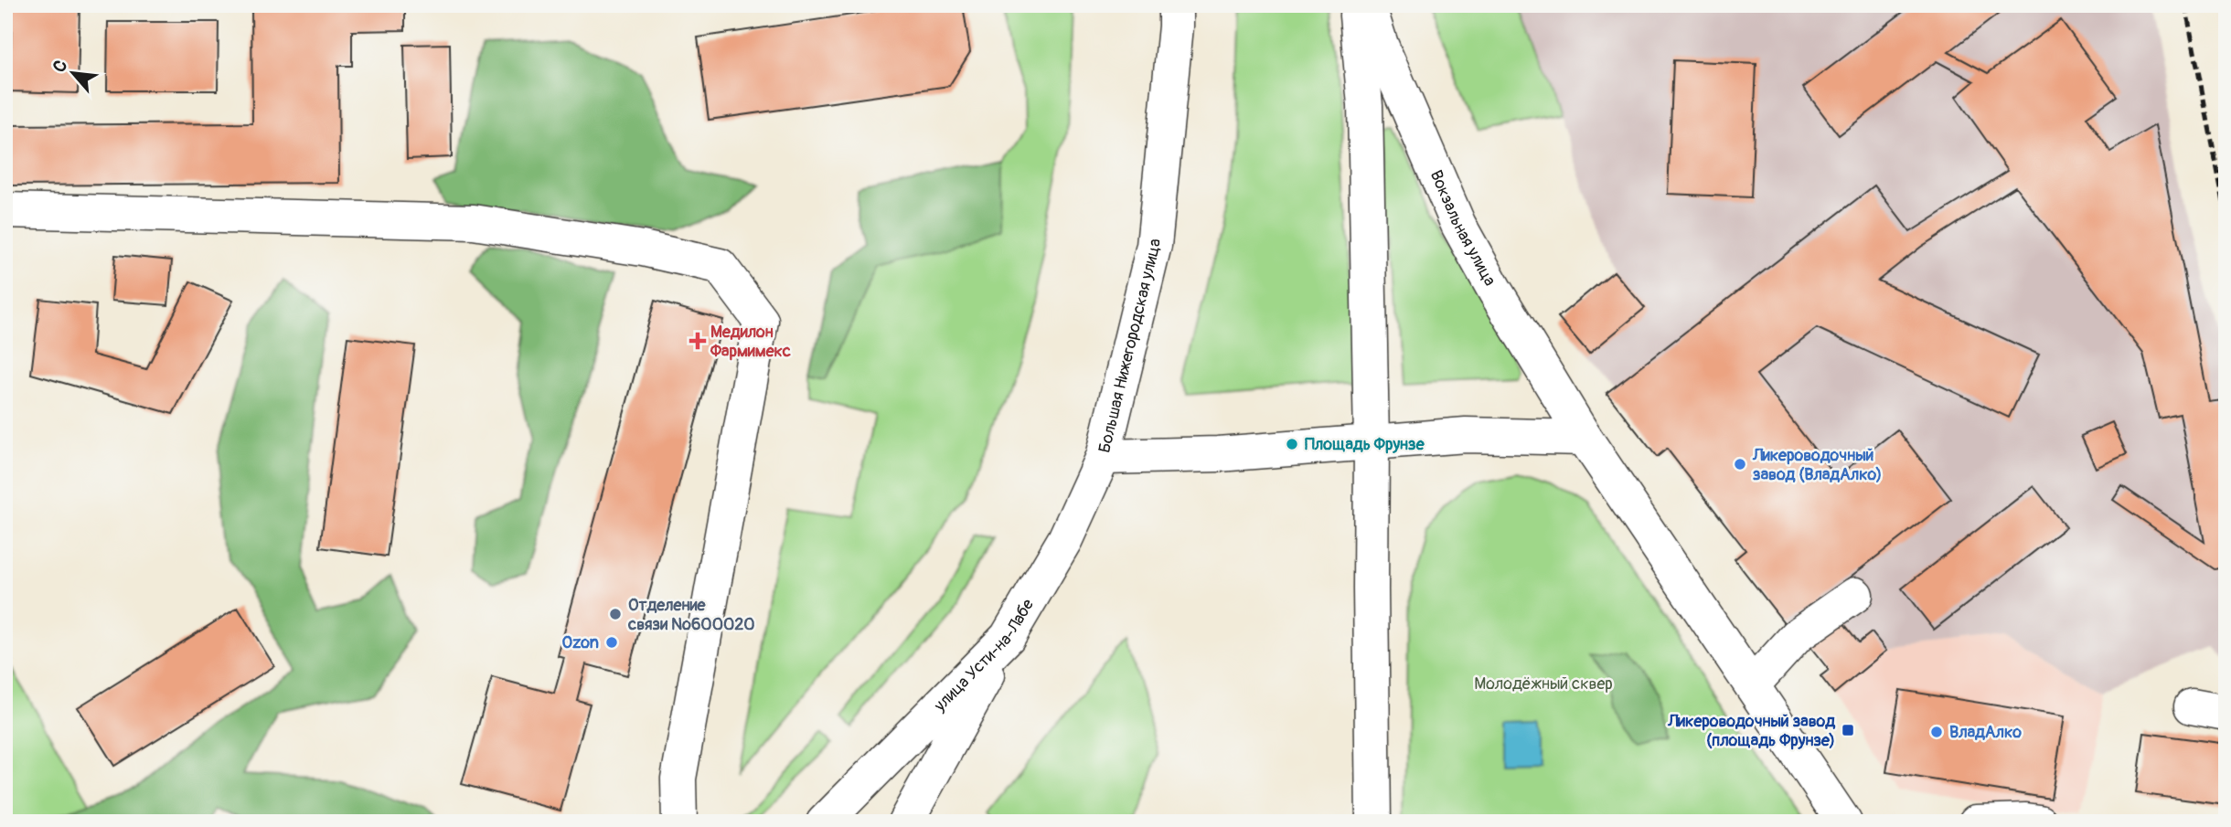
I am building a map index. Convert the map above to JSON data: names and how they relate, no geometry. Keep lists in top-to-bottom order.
{
  "streets": {
    "main road": ["Вокзальная улица", "Большая Нижегородская улица", "улица Усти-на-Лабе"]
  },
  "crossings": [
    ["Большая Нижегородская улица", "улица Усти-на-Лабе"]
  ],
  "parks": ["Молодёжный сквер"],
  "places": {
    "health": ["Медилон Фармимекс"],
    "other": [
      "Площадь Фрунзе",
      "Ликероводочный завод (ВладАлко)",
      "Отделение связи №600020",
      "Ozon",
      "ВладАлко"
    ],
    "transit": ["Ликероводочный завод (площадь Фрунзе)"]
  },
  "north": "top left"
}
